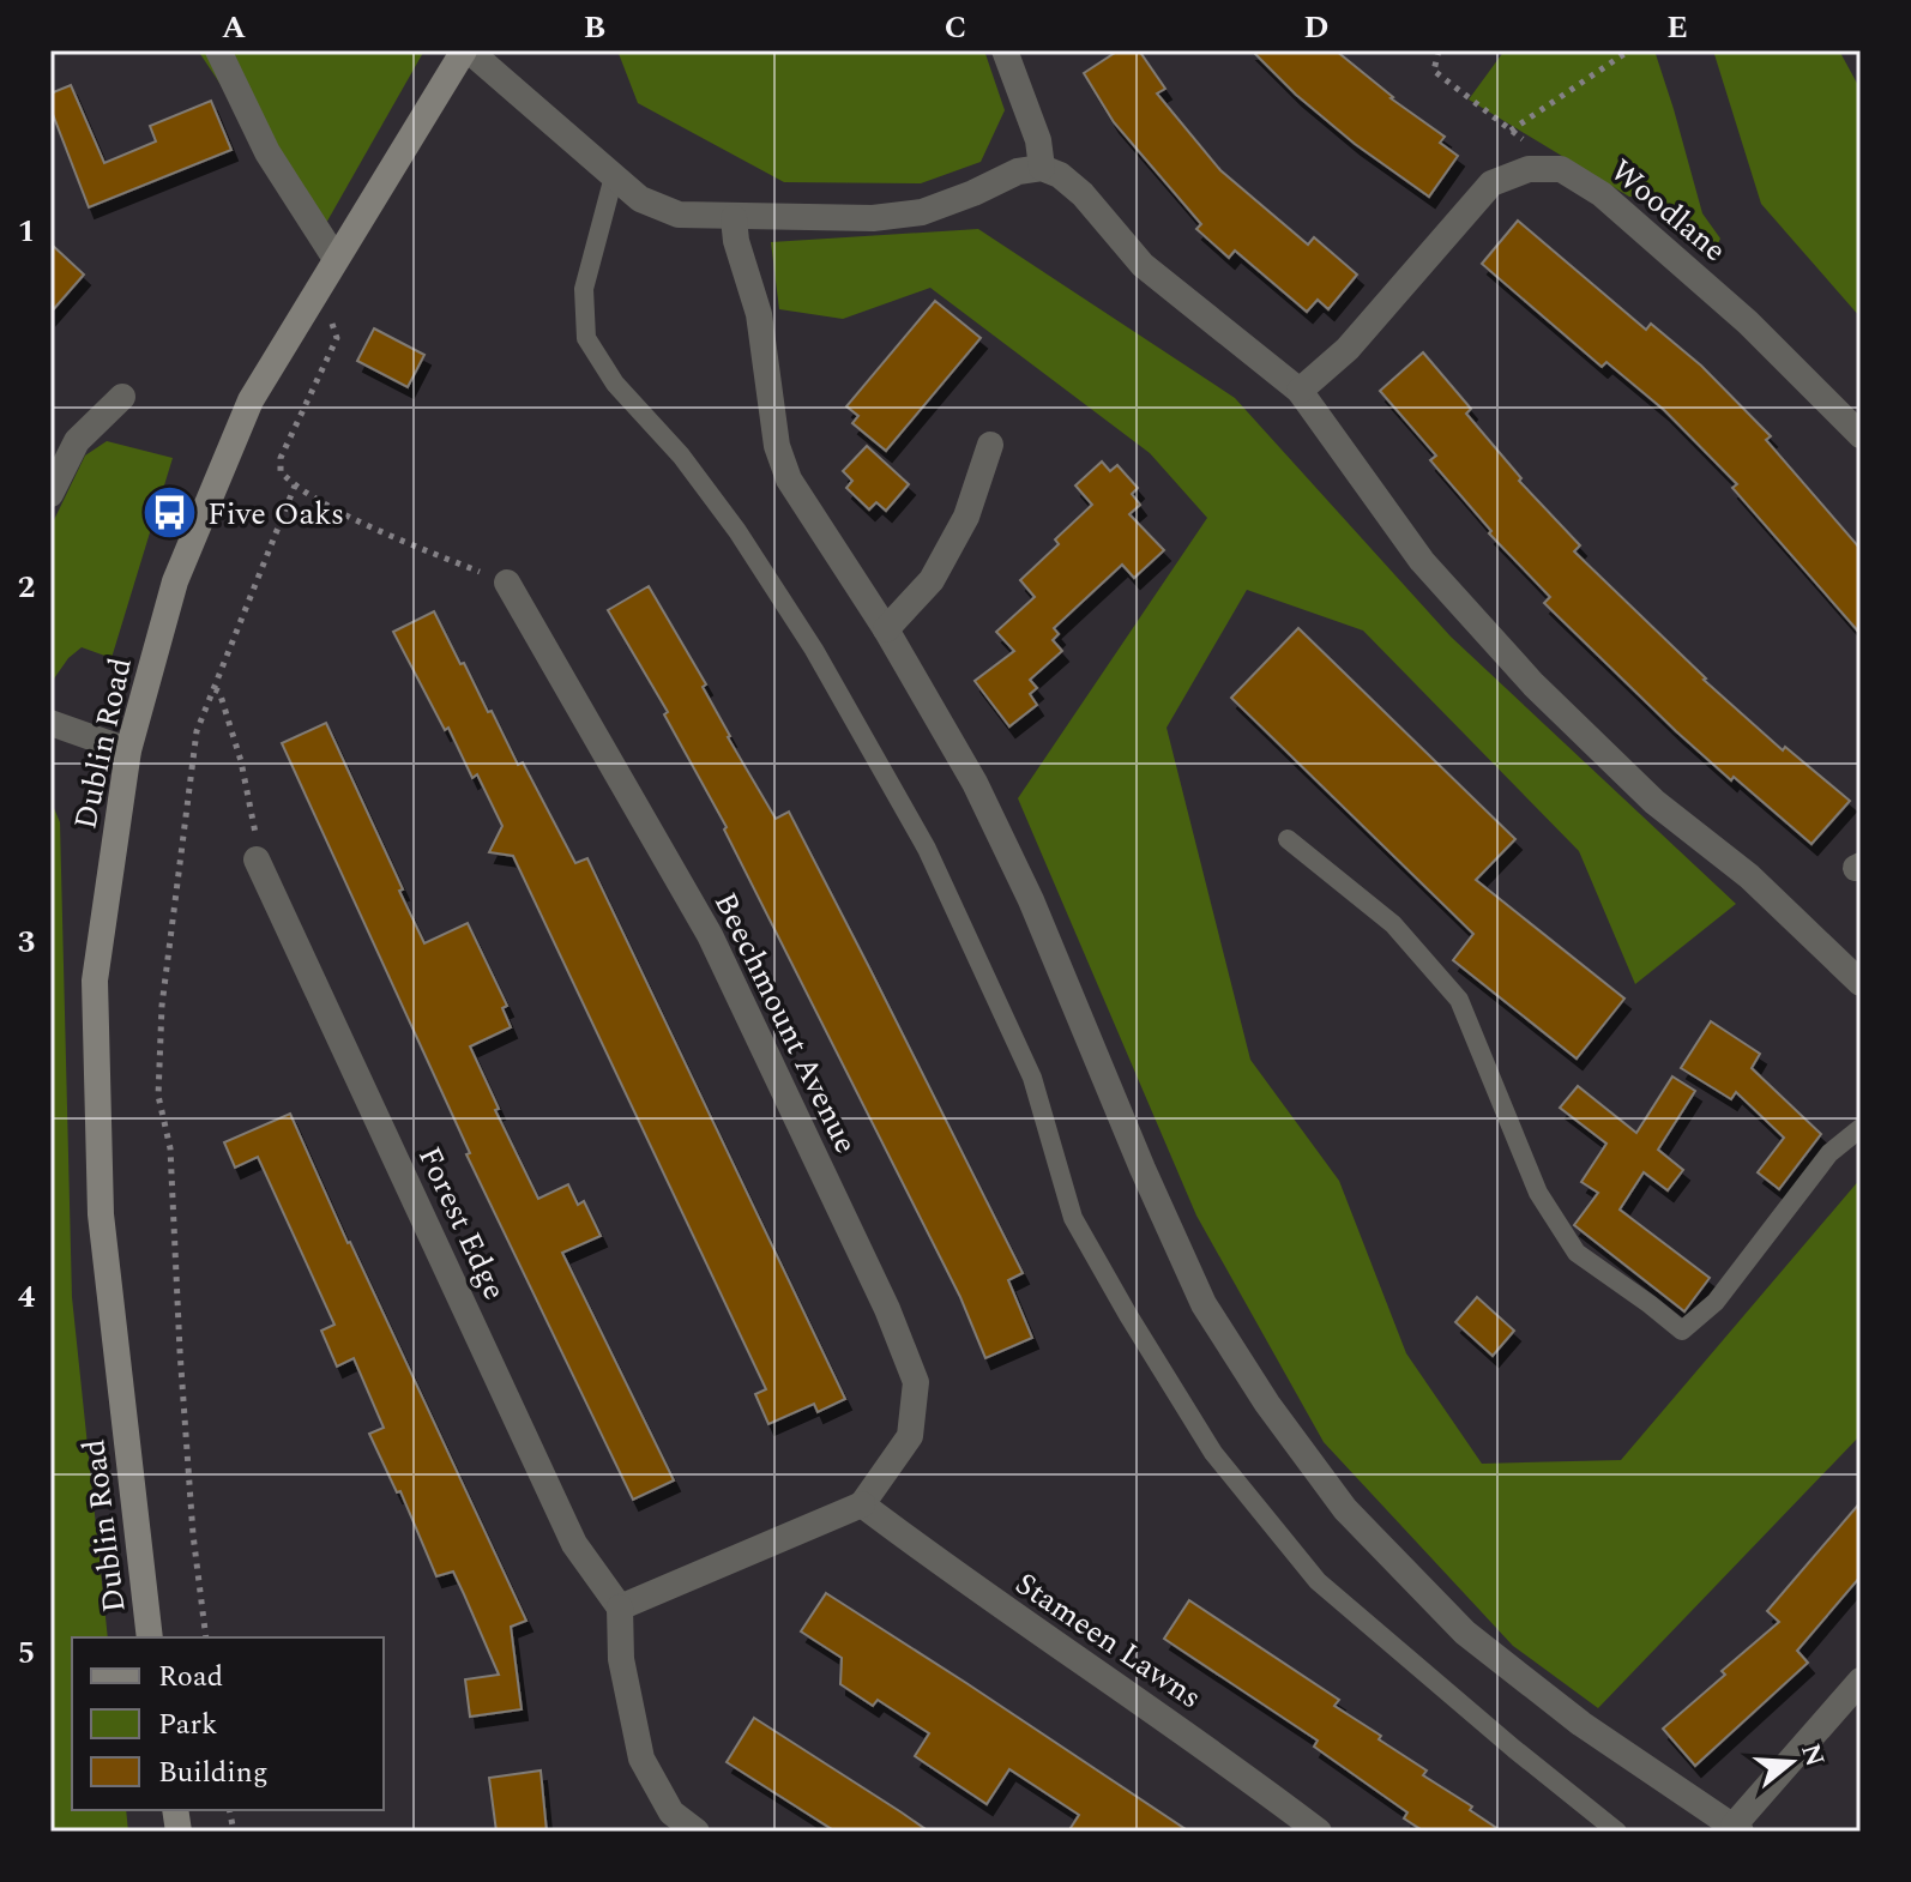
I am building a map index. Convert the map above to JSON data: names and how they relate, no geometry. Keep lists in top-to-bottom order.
{
  "streets": {
    "main road": ["Dublin Road"],
    "street": [
      "Woodlane",
      "Beechmount Avenue",
      "Forest Edge",
      "Stameen Lawns"
    ]
  },
  "crossings": [
    ["Beechmount Avenue", "Stameen Lawns"]
  ],
  "places": {
    "bus stop": ["Five Oaks"]
  },
  "legend": ["Road", "Park", "Building"],
  "north": "right",
  "grid": {
    "columns": [
      "A",
      "B",
      "C",
      "D",
      "E"
    ],
    "rows": [
      "1",
      "2",
      "3",
      "4",
      "5"
    ]
  }
}
